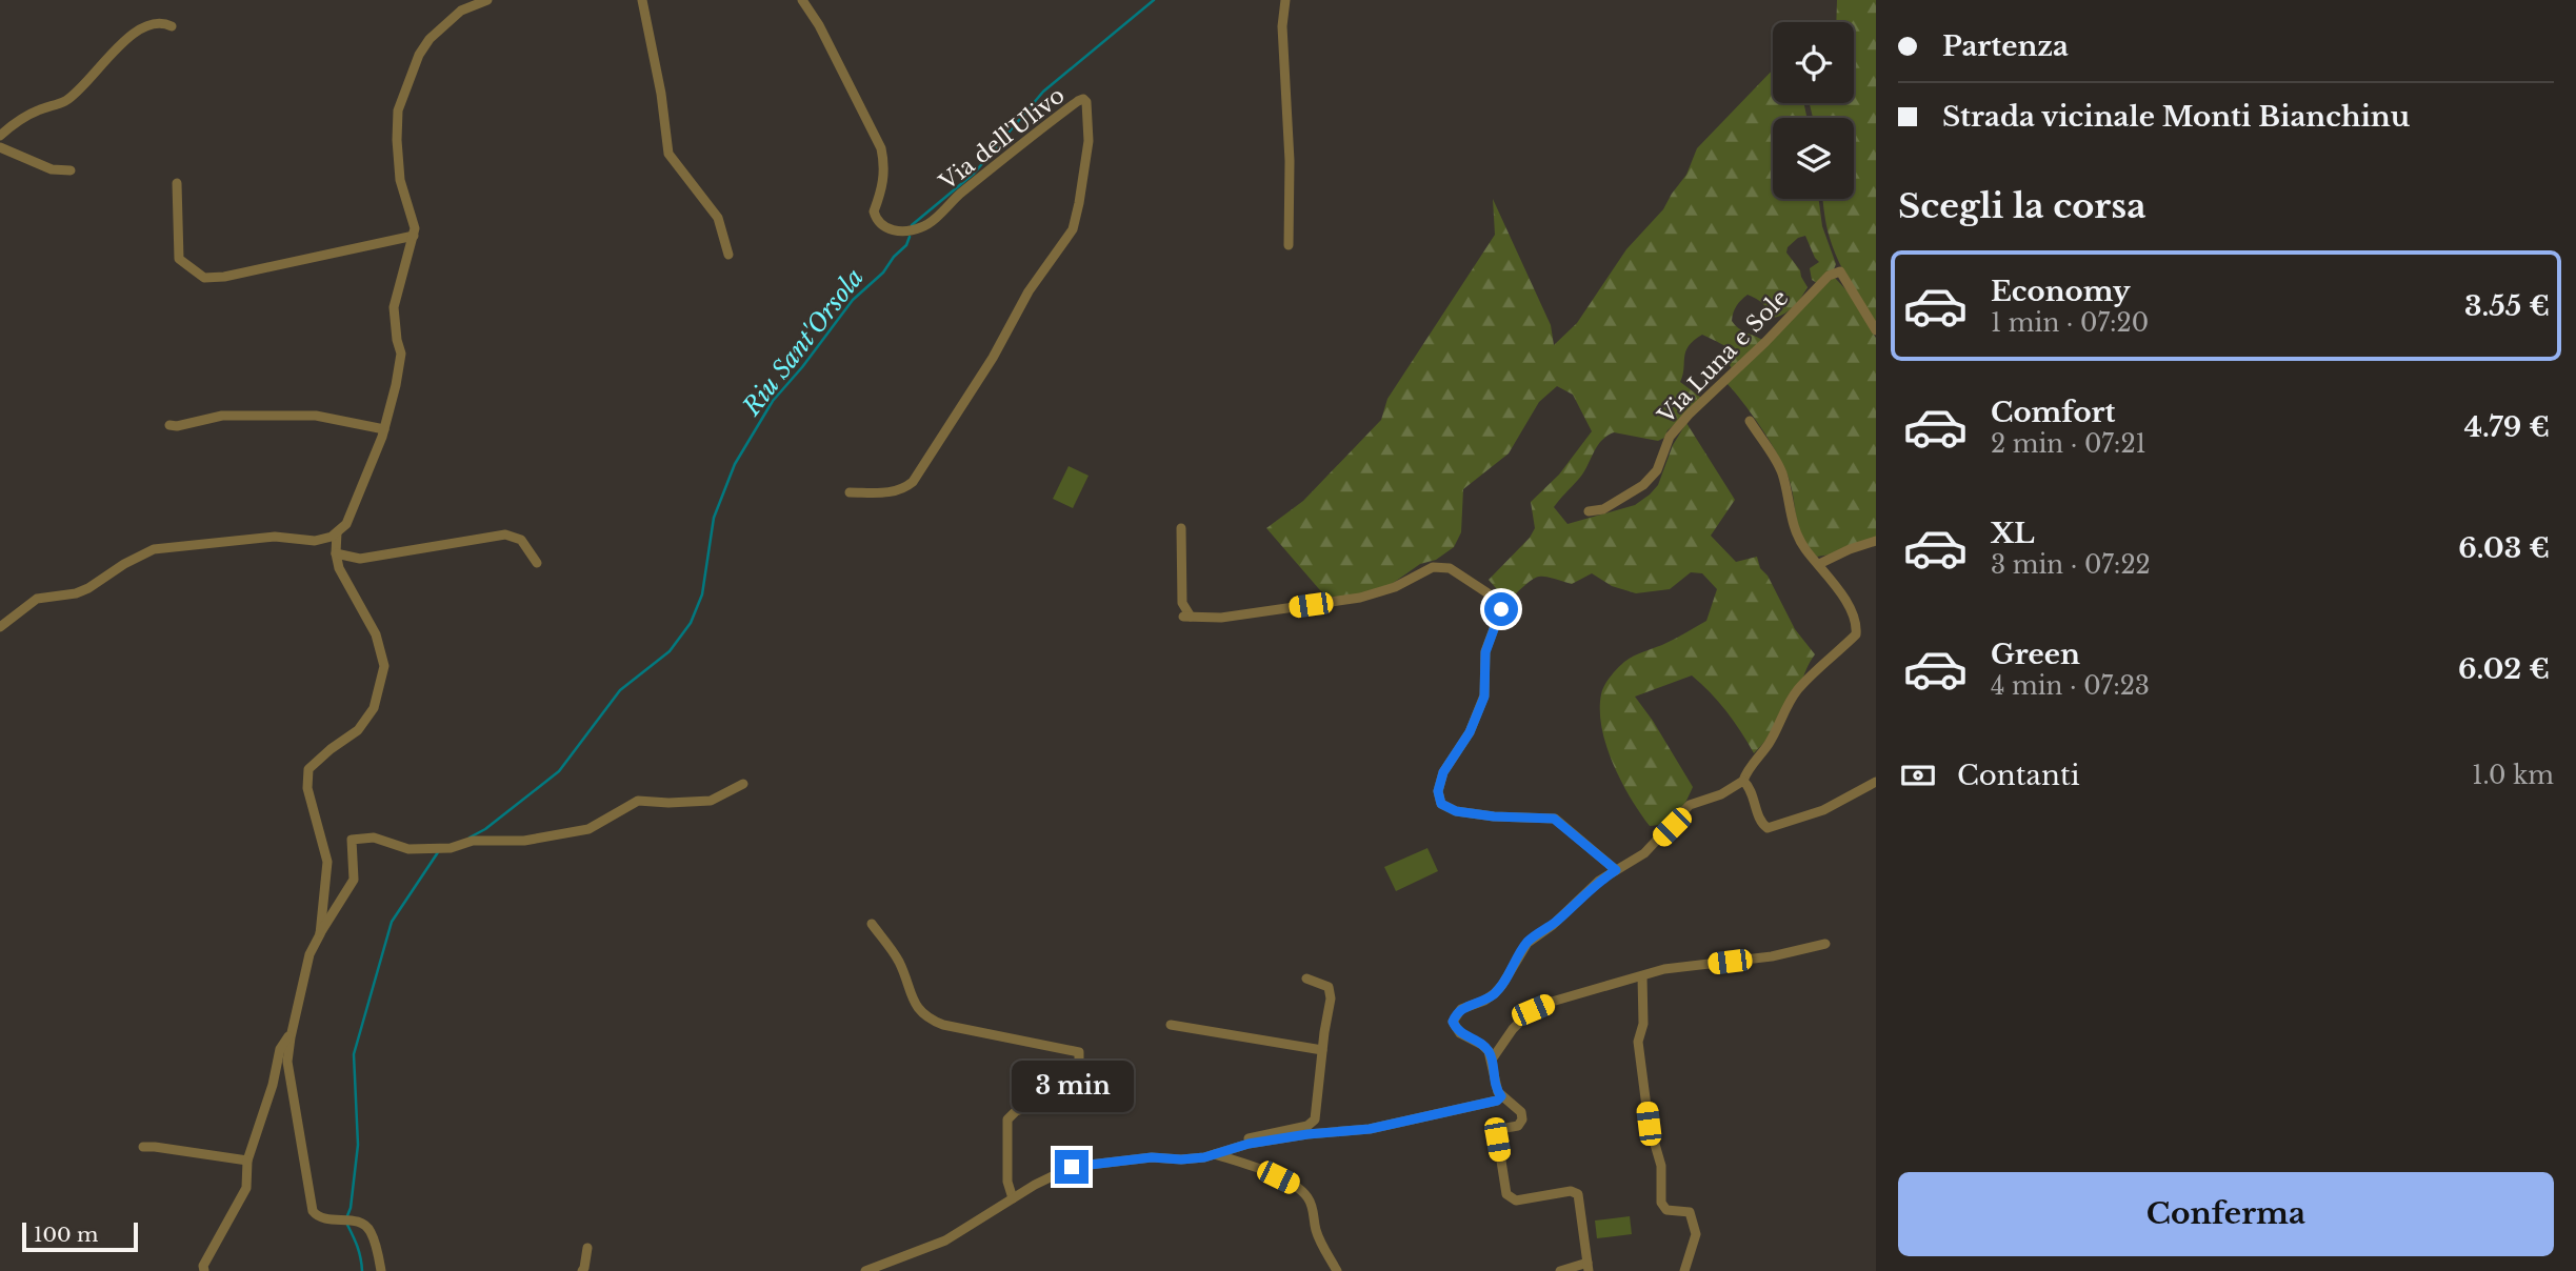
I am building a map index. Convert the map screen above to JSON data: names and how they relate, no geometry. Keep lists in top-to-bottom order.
{
  "streets": {
    "street": ["Via dell'Ulivo", "Via Luna e Sole"]
  },
  "water": ["Riu Sant'Orsola"],
  "scale_bar": "100 m",
  "page": {
    "banner": ["Partenza", "Strada vicinale Monti Bianchinu"],
    "heading": "Scegli la corsa",
    "list": [
      {
        "name": "Economy",
        "note": "1 min · 07:20",
        "value": "3.55 €"
      },
      {
        "name": "Comfort",
        "note": "2 min · 07:21",
        "value": "4.79 €"
      },
      {
        "name": "XL",
        "note": "3 min · 07:22",
        "value": "6.03 €"
      },
      {
        "name": "Green",
        "note": "4 min · 07:23",
        "value": "6.02 €"
      }
    ],
    "pay": ["Contanti", "1.0 km"],
    "bubble": "3 min",
    "buttons": "Conferma",
    "scale": "100 m"
  }
}
